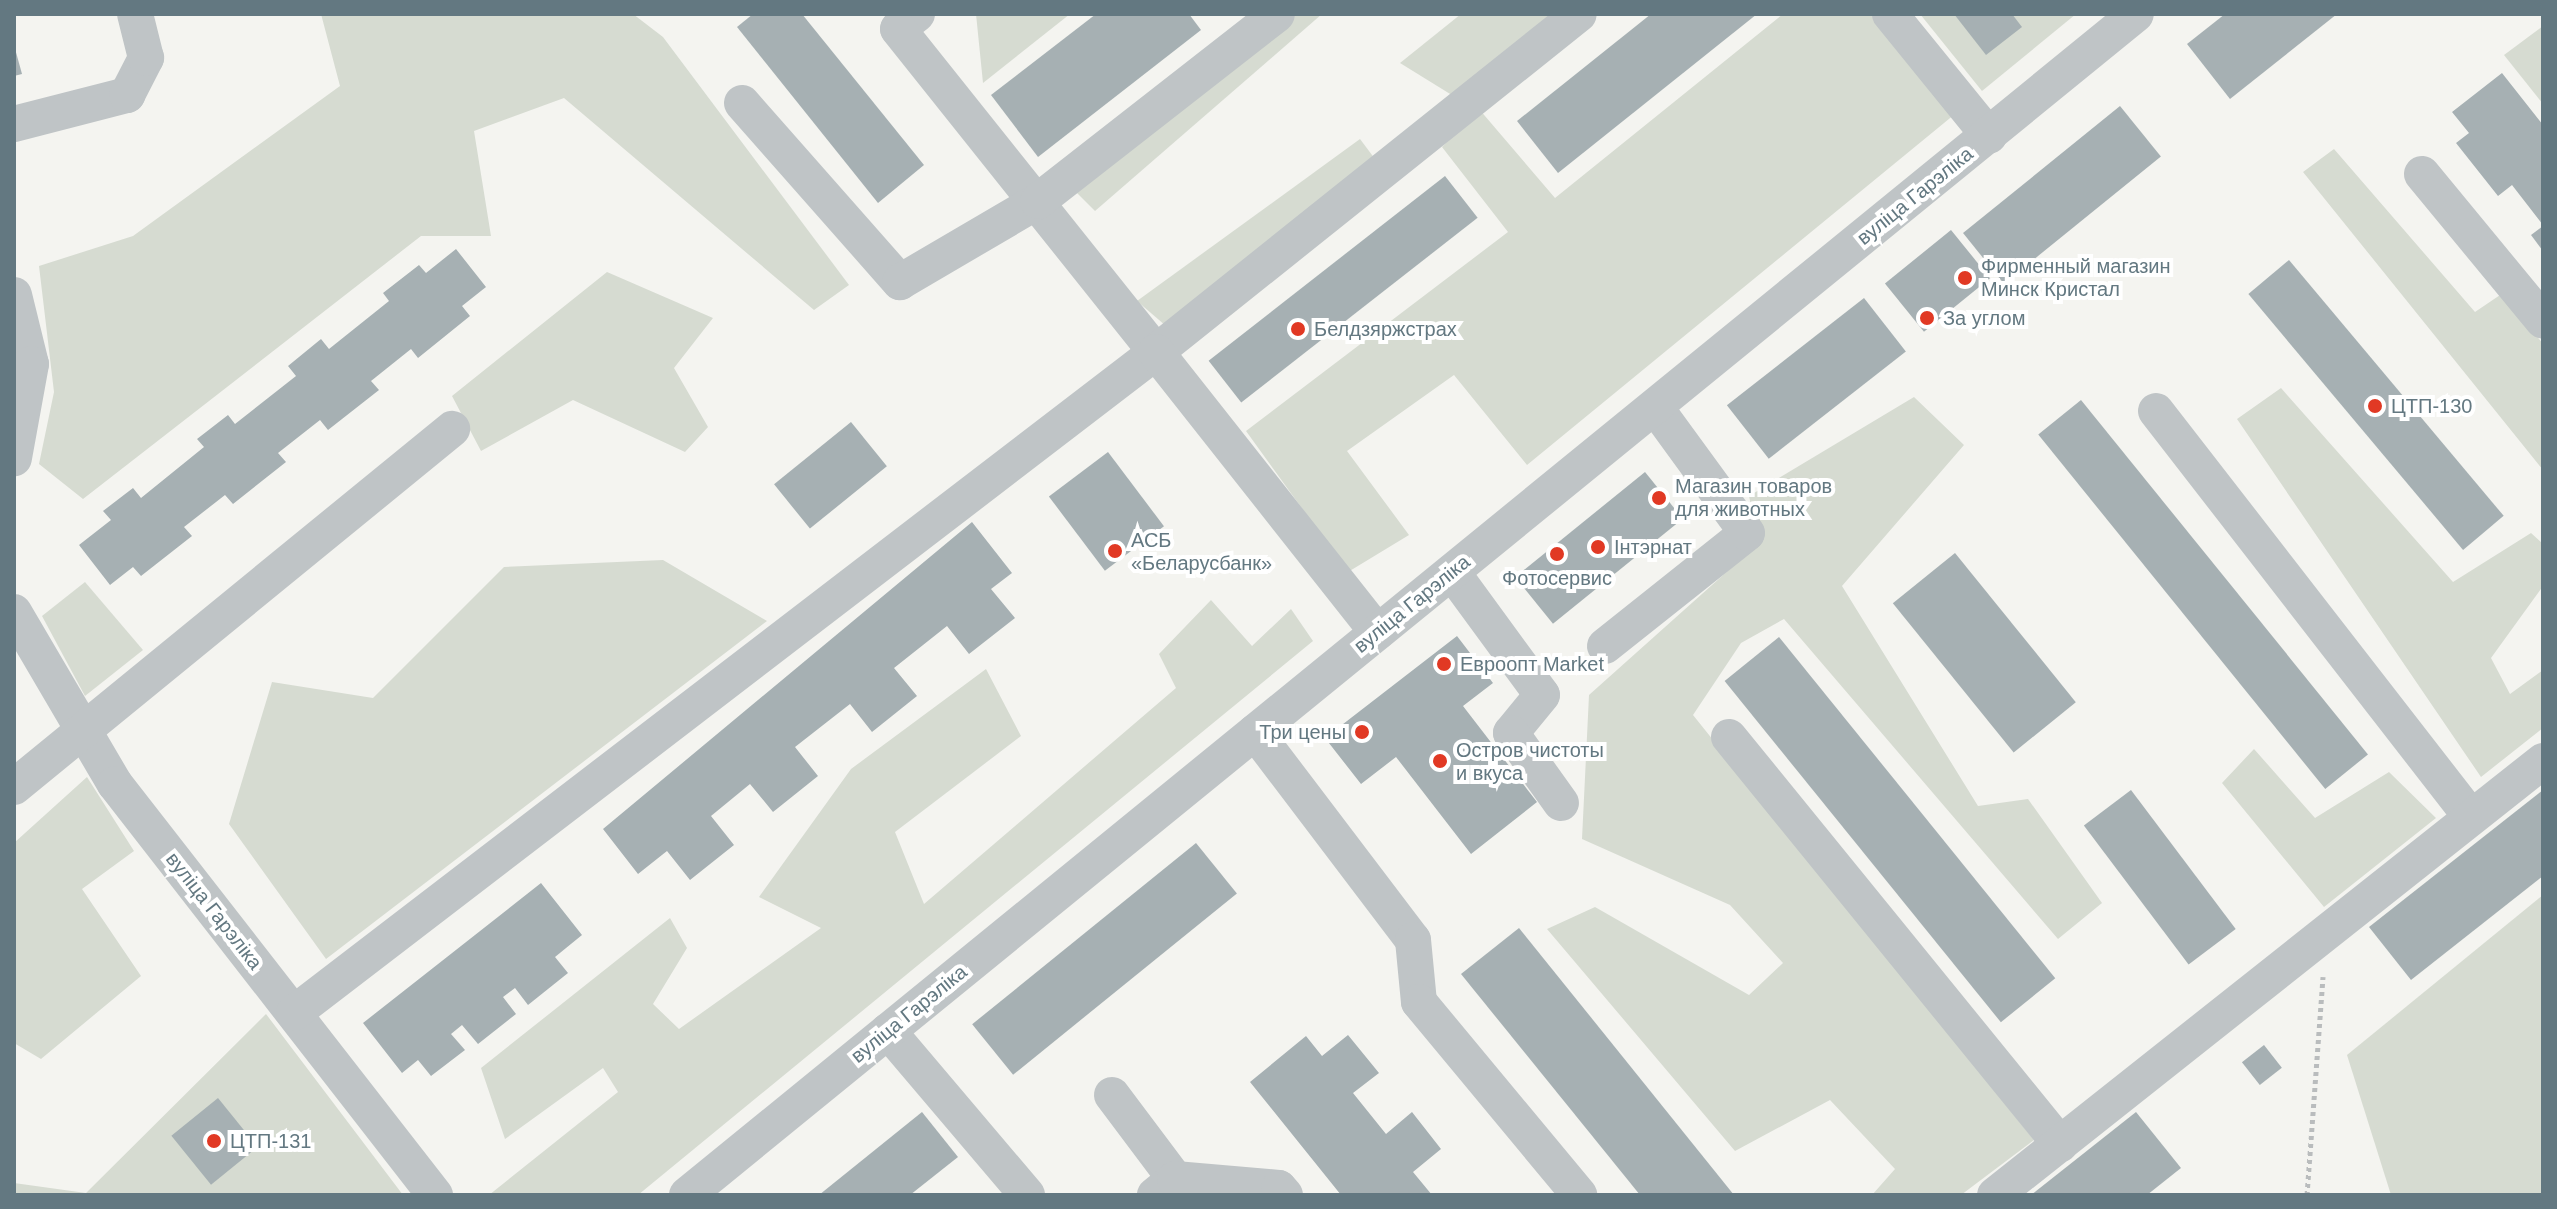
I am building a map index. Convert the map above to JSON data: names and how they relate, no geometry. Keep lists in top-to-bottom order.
{
  "streets": {
    "street": ["вуліца Гарэліка"]
  },
  "places": [
    "Фирменный магазин Минск Кристал",
    "За углом",
    "Белдзяржстрах",
    "ЦТП-130",
    "Магазин товаров для животных",
    "Інтэрнат",
    "АСБ «Беларусбанк»",
    "Фотосервис",
    "Евроопт Market",
    "Три цены",
    "Остров чистоты и вкуса",
    "ЦТП-131"
  ]
}
